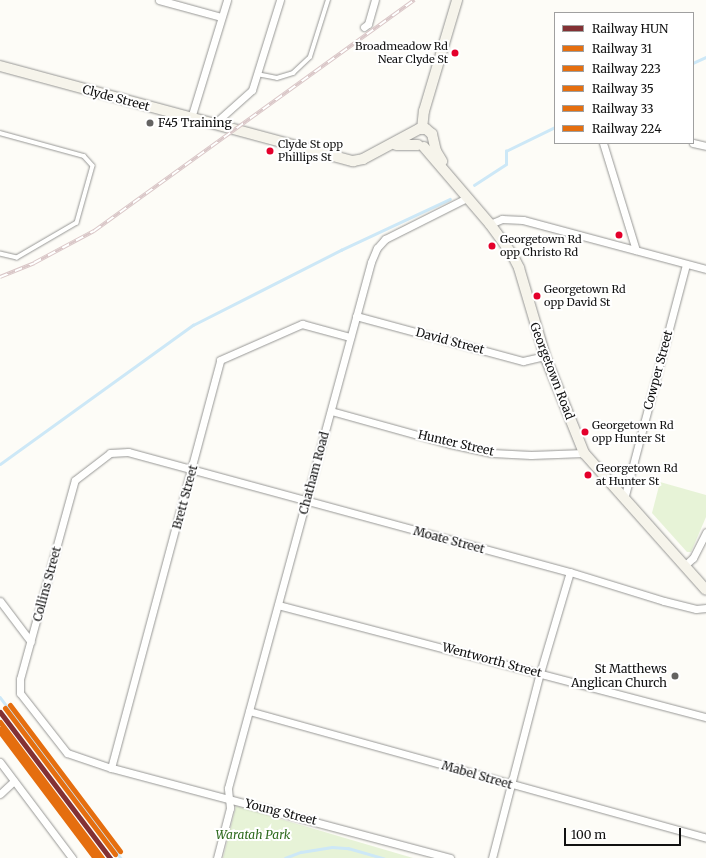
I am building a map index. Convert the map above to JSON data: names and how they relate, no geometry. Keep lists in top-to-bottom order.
{
  "streets": {
    "street": [
      "Clyde Street",
      "David Street",
      "Cowper Street",
      "Georgetown Road",
      "Hunter Street",
      "Chatham Road",
      "Brett Street",
      "Moate Street",
      "Collins Street",
      "Wentworth Street",
      "Mabel Street",
      "Young Street"
    ]
  },
  "crossings": [
    ["Clyde Street", "Georgetown Road"],
    ["David Street", "Georgetown Road"],
    ["David Street", "Chatham Road"],
    ["Cowper Street", "Georgetown Road"],
    ["Georgetown Road", "Hunter Street"],
    ["Georgetown Road", "Chatham Road"],
    ["Hunter Street", "Chatham Road"],
    ["Chatham Road", "Brett Street"],
    ["Chatham Road", "Moate Street"],
    ["Chatham Road", "Wentworth Street"],
    ["Chatham Road", "Mabel Street"],
    ["Chatham Road", "Young Street"],
    ["Brett Street", "Moate Street"],
    ["Brett Street", "Collins Street"],
    ["Brett Street", "Young Street"],
    ["Moate Street", "Collins Street"],
    ["Collins Street", "Young Street"]
  ],
  "parks": ["Waratah Park"],
  "places": [
    "Broadmeadow Rd Near Clyde St",
    "F45 Training",
    "Clyde St opp Phillips St",
    "Georgetown Rd opp Christo Rd",
    "Georgetown Rd opp David St",
    "Georgetown Rd opp Hunter St",
    "Georgetown Rd at Hunter St",
    "St Matthews Anglican Church"
  ],
  "lines": [
    "rail line 33",
    "rail line 223",
    "rail line HUN",
    "rail line 31",
    "rail line 224",
    "rail line 35"
  ],
  "legend": [
    "Railway HUN",
    "Railway 31",
    "Railway 223",
    "Railway 35",
    "Railway 33",
    "Railway 224"
  ],
  "scale_bar": "100 m"
}
